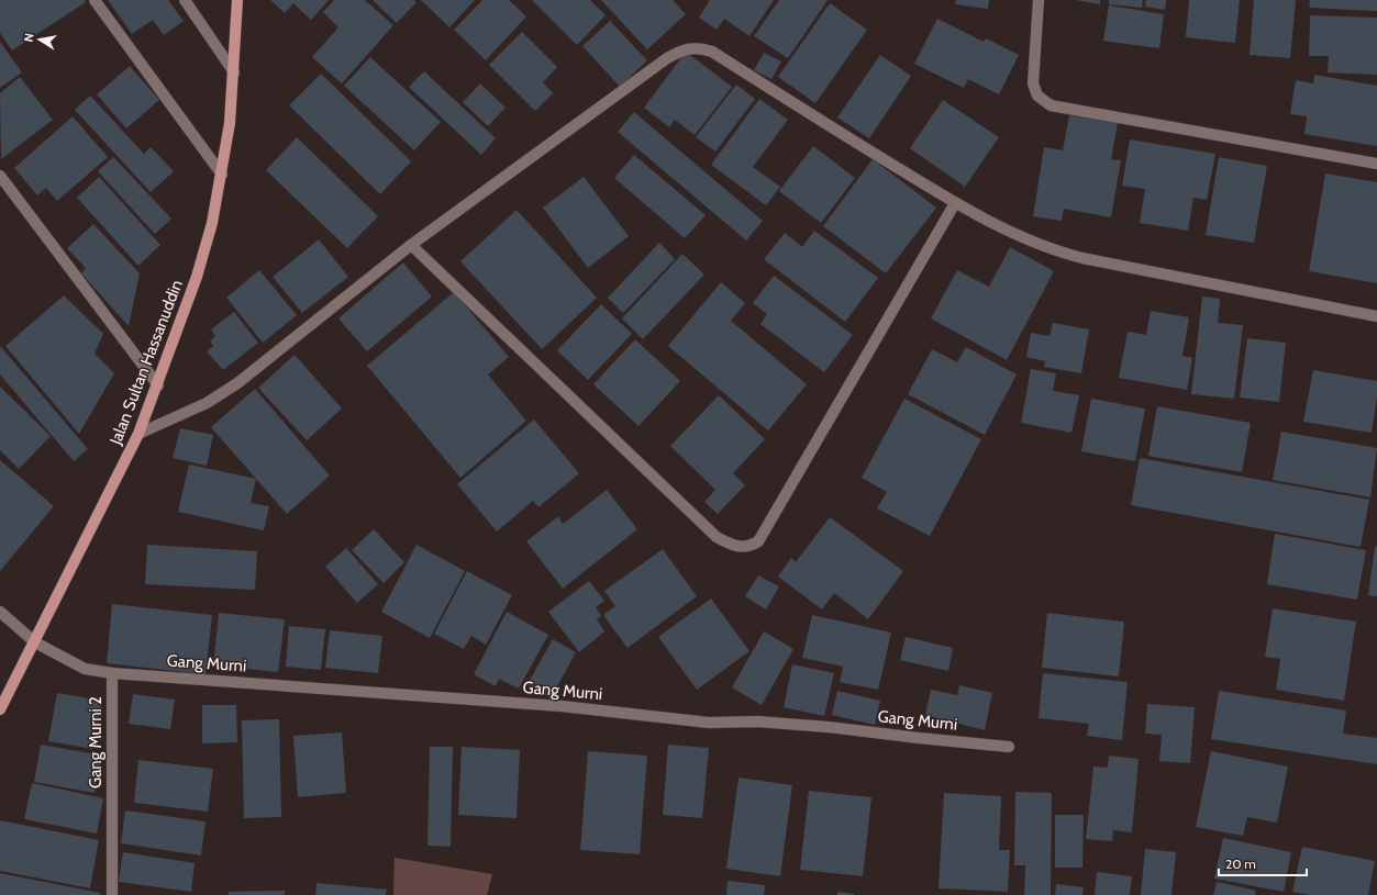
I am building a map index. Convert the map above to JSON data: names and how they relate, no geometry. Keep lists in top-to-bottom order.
{
  "streets": {
    "main road": ["Jalan Sultan Hassanuddin"],
    "street": ["Gang Murni", "Gang Murni 2"]
  },
  "crossings": [
    ["Jalan Sultan Hassanuddin", "Gang Murni 2"],
    ["Gang Murni", "Gang Murni 2"]
  ],
  "scale_bar": "20 m",
  "north": "left"
}
